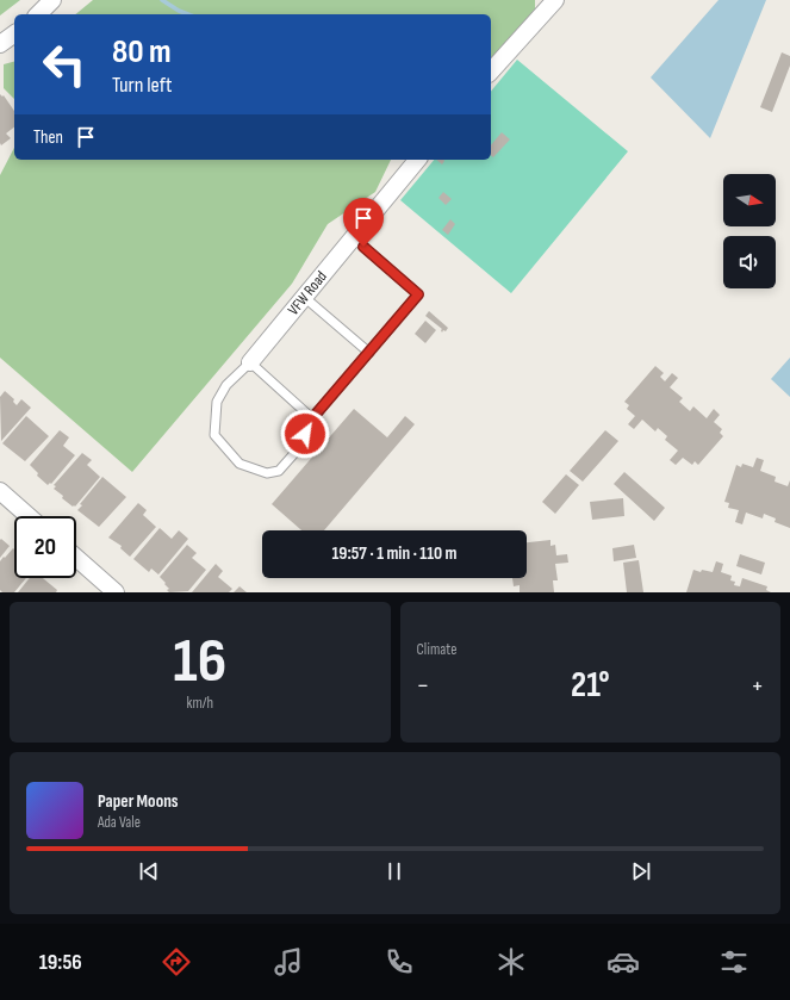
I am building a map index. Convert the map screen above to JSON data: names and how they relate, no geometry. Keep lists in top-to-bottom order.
{
  "streets": {
    "street": ["VFW Road"]
  },
  "north": "right",
  "page": {
    "turn": ["80 m", "Turn left"],
    "then": "Then",
    "limit": "20",
    "trip": "19:57 · 1 min · 110 m",
    "tile": [
      ["16", "km/h"],
      "Climate"
    ],
    "heat": ["−", "21°", "+"],
    "song": ["Paper Moons", "Ada Vale"],
    "tabs": "19:56"
  }
}
